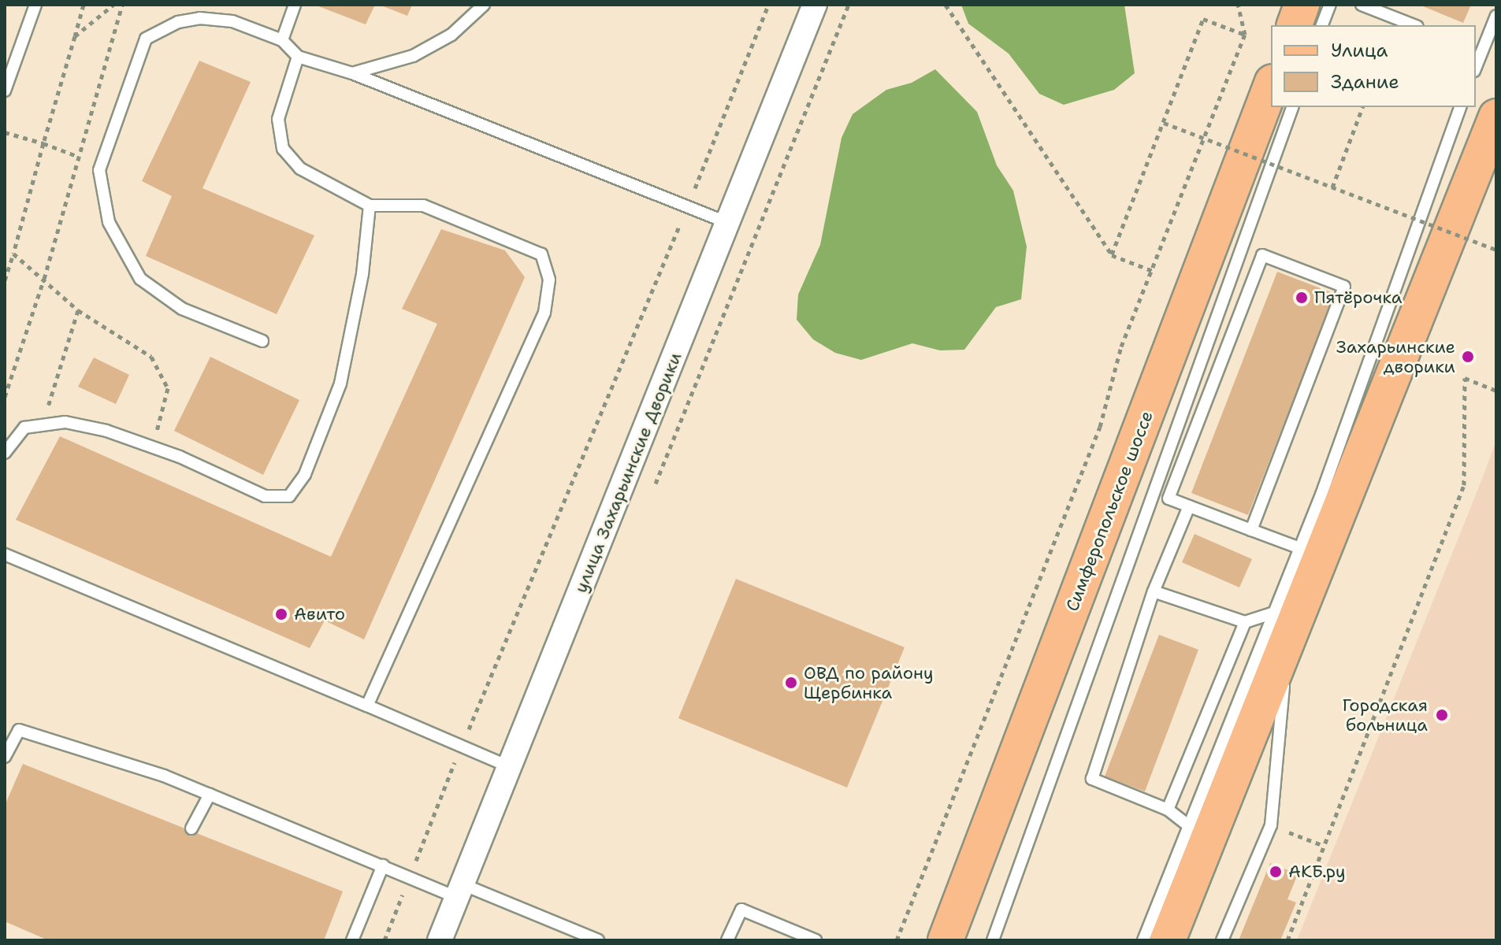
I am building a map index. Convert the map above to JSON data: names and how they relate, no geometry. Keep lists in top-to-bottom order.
{
  "streets": {
    "main road": ["Симферопольское шоссе"],
    "street": ["улица Захарьинские Дворики"]
  },
  "places": [
    "Пятёрочка",
    "Захарьинские дворики",
    "Авито",
    "ОВД по району Щербинка",
    "Городская больница",
    "АКБ.ру"
  ],
  "legend": ["Улица", "Здание"]
}
